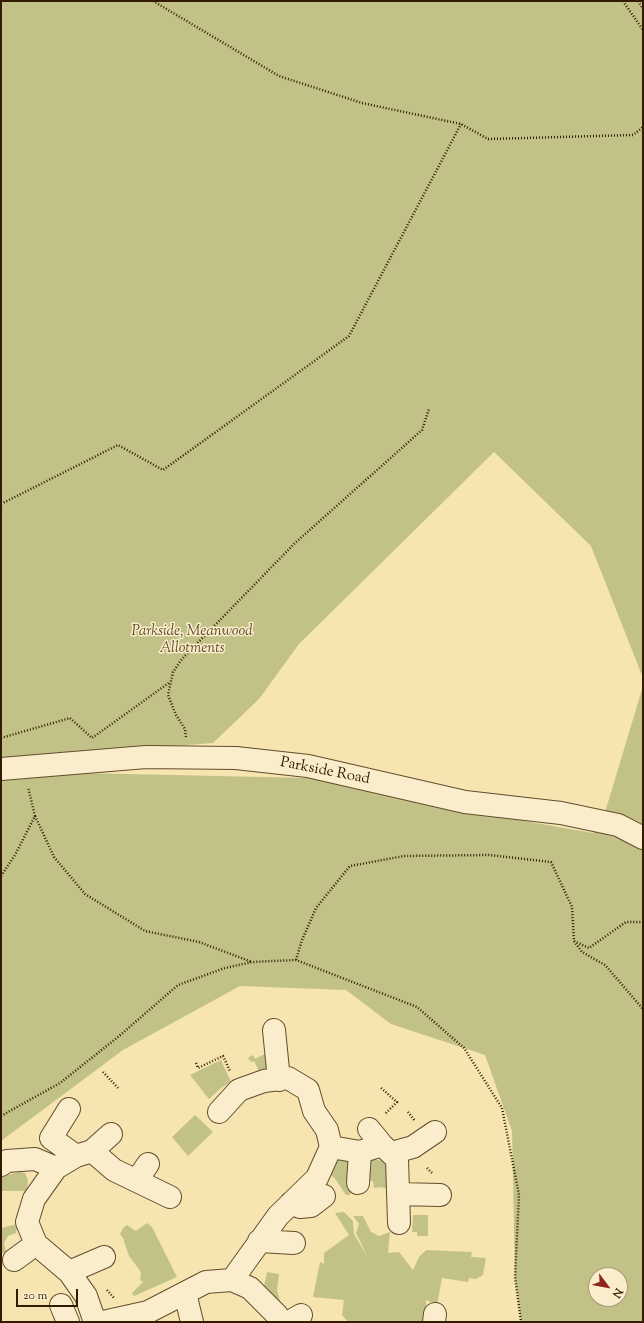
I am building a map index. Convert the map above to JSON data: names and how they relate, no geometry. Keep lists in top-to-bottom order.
{
  "streets": {
    "street": ["Parkside Road"]
  },
  "parks": ["Parkside, Meanwood Allotments"],
  "scale_bar": "20 m",
  "north": "bottom right"
}
